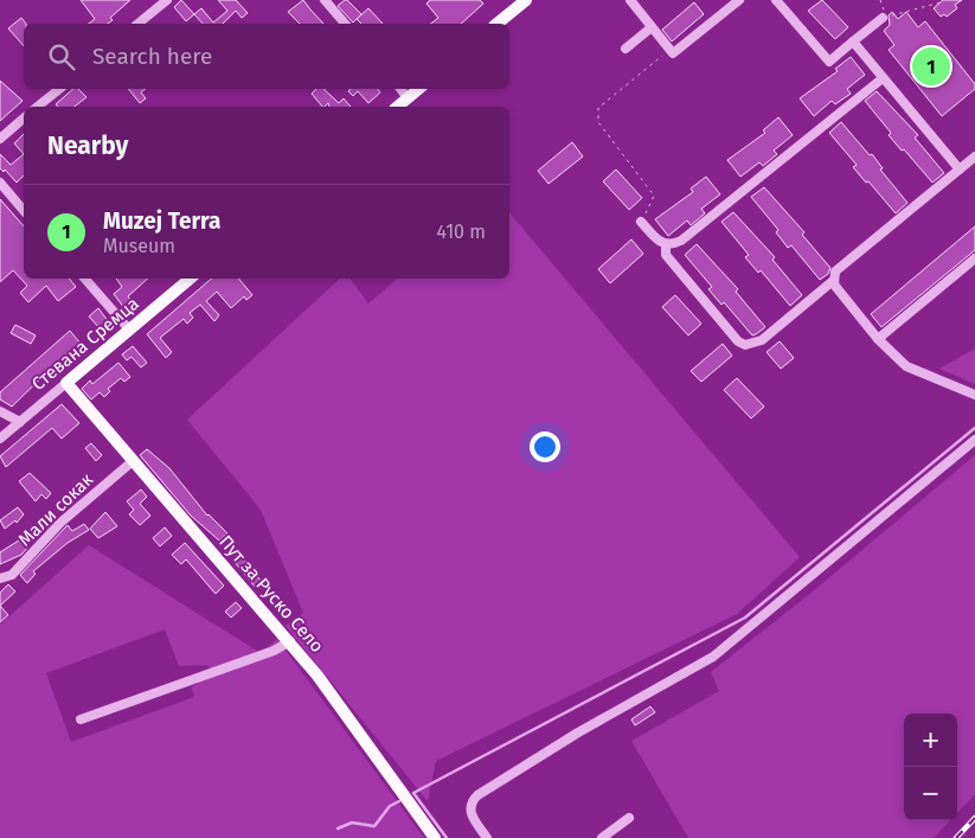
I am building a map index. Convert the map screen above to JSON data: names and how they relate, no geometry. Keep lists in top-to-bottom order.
{
  "streets": {
    "main road": ["Стевана Сремца", "Пут за Руско Село"],
    "street": ["Мали сокак"]
  },
  "crossings": [
    ["Стевана Сремца", "Пут за Руско Село"],
    ["Мали сокак", "Пут за Руско Село"]
  ],
  "page": {
    "search": "Search here",
    "pins": "1",
    "heading": "Nearby",
    "list": [
      {
        "mark": "1",
        "name": "Muzej Terra",
        "note": "Museum",
        "value": "410 m"
      }
    ],
    "map_buttons": ["+", "−"]
  }
}
